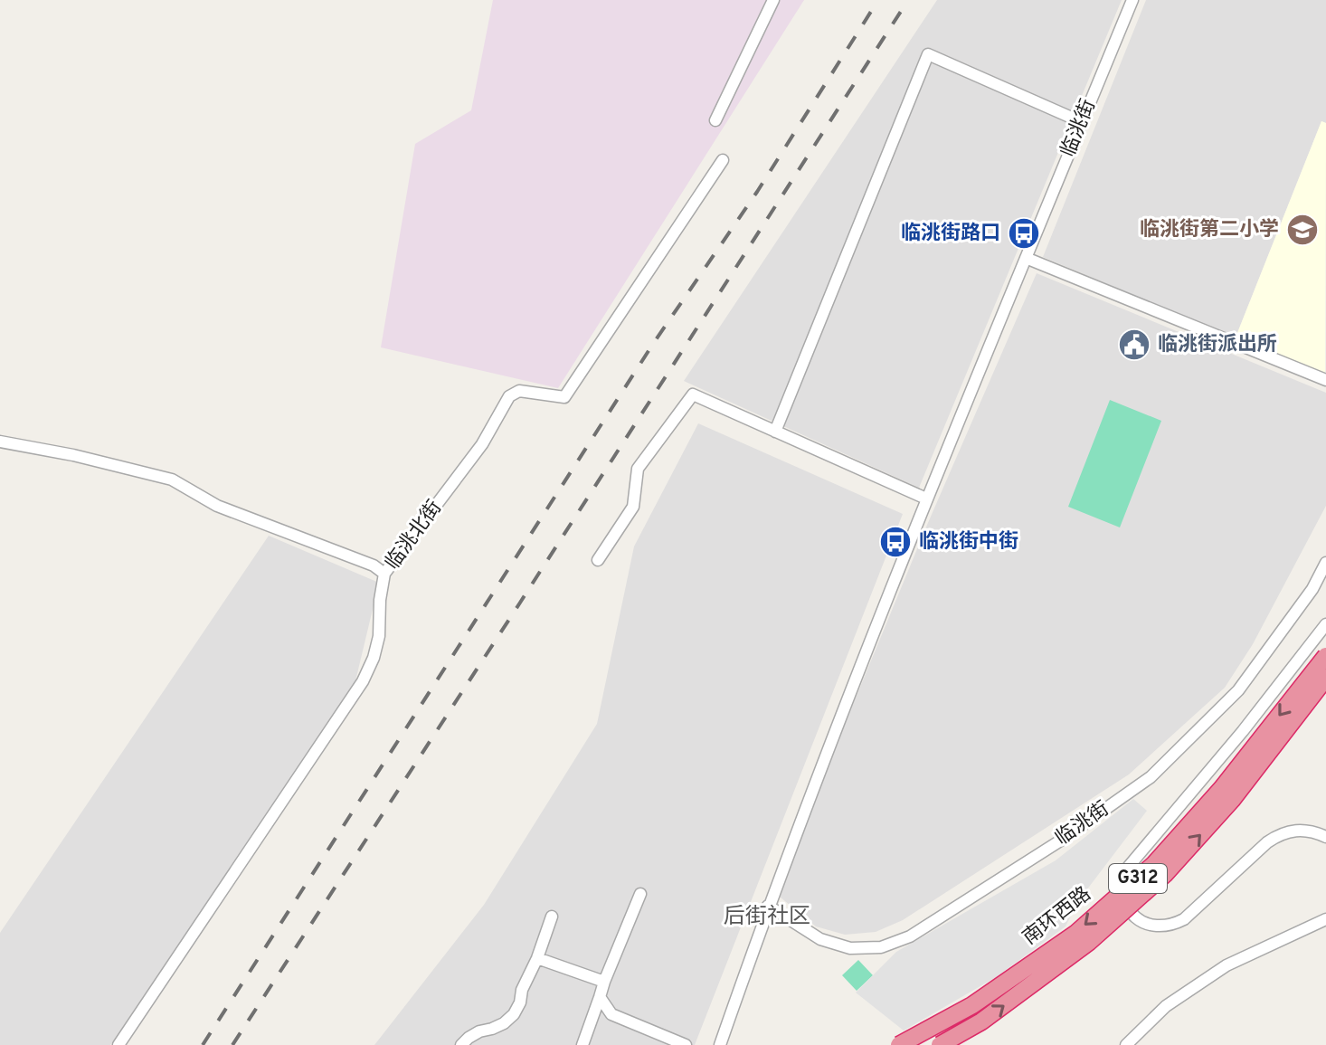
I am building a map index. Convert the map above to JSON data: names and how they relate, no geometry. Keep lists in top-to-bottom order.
{
  "streets": {
    "highway": ["G312", "南环西路"],
    "street": ["临洮街", "临洮北街"]
  },
  "districts": ["后街社区"],
  "places": {
    "school or university": ["临洮街第二小学"],
    "bus stop": ["临洮街路口", "临洮街中街"],
    "public building": ["临洮街派出所"]
  }
}
